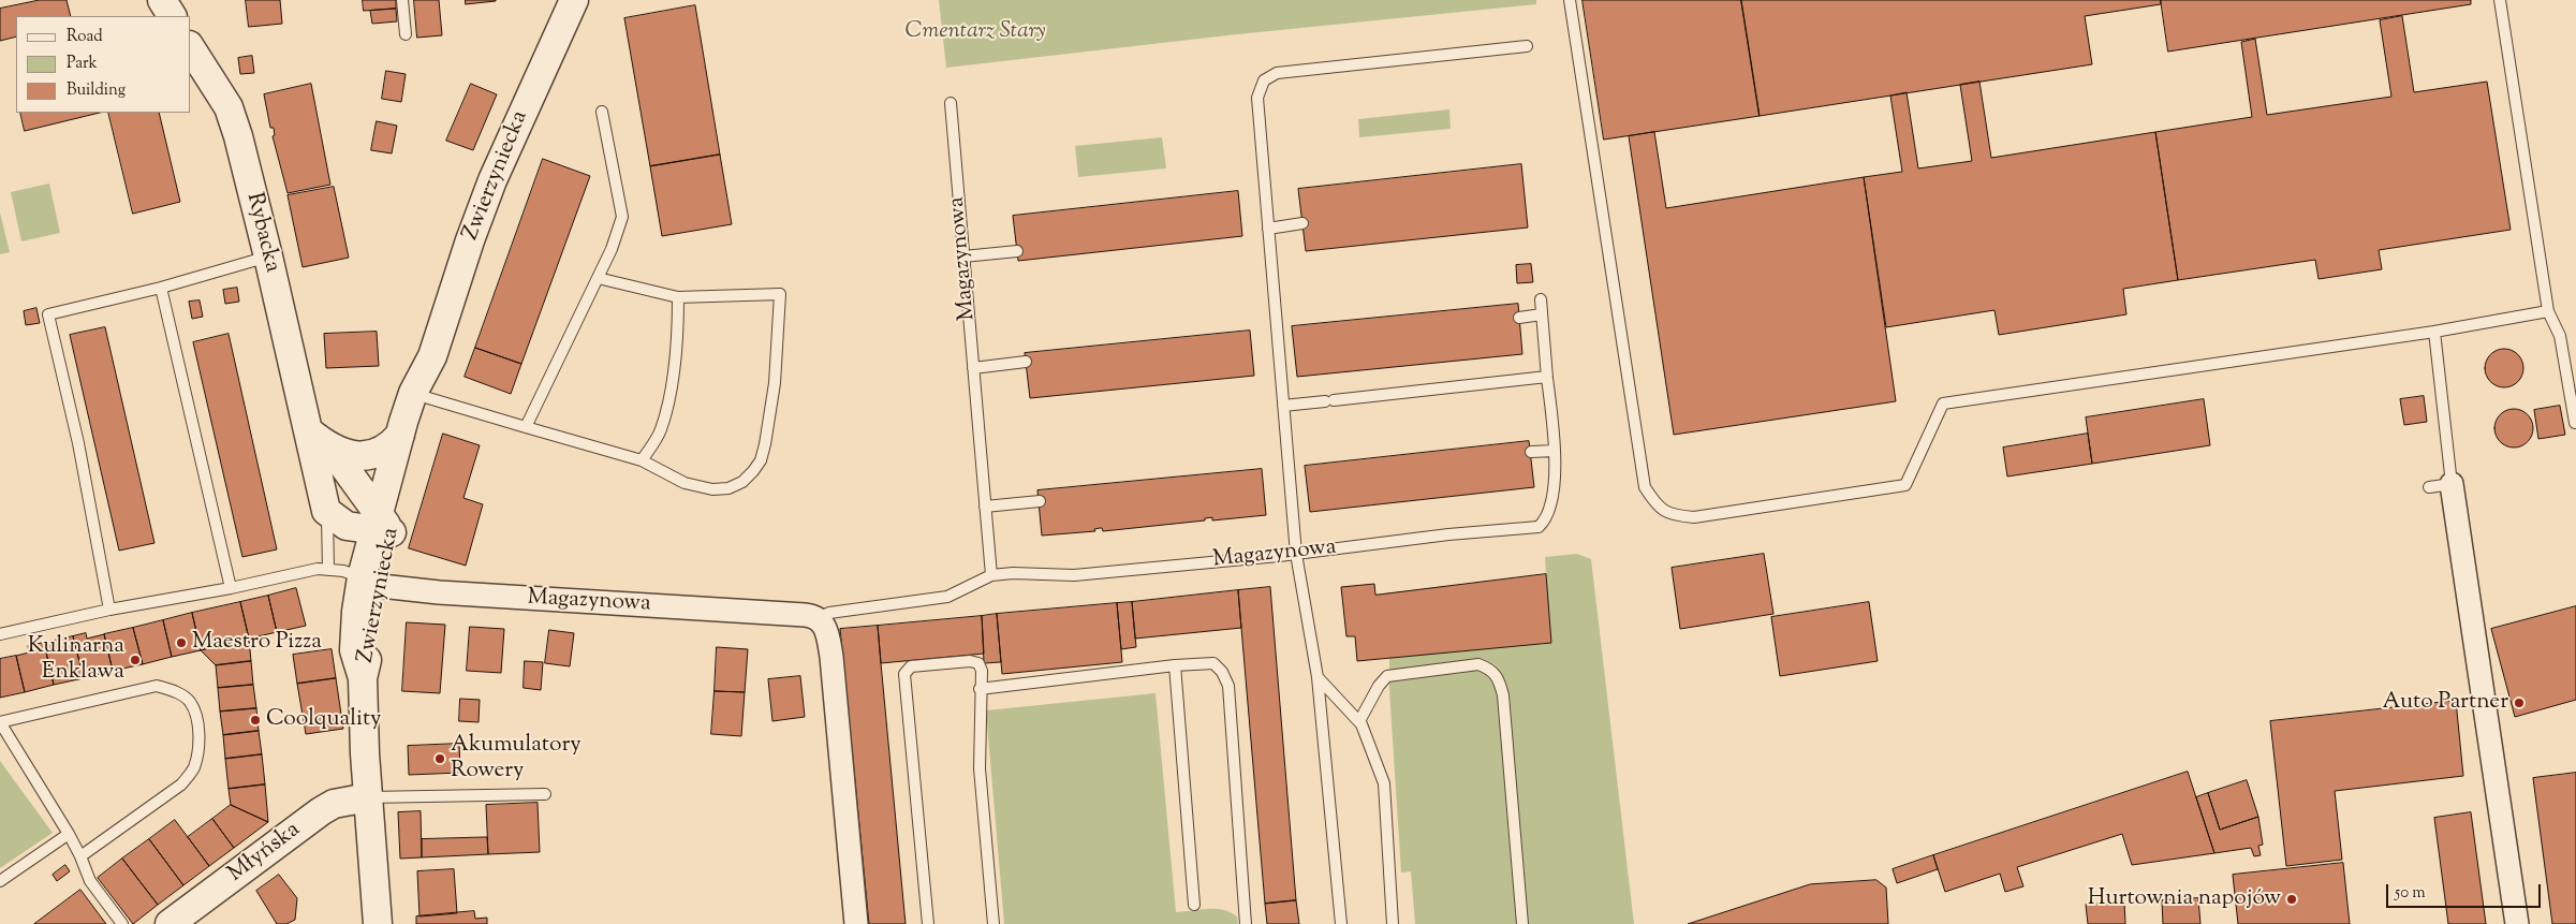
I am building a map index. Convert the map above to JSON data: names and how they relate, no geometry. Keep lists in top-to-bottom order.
{
  "streets": {
    "street": [
      "Zwierzyniecka",
      "Rybacka",
      "Magazynowa",
      "Młyńska"
    ]
  },
  "crossings": [
    ["Zwierzyniecka", "Rybacka"],
    ["Zwierzyniecka", "Magazynowa"],
    ["Zwierzyniecka", "Młyńska"]
  ],
  "parks": ["Cmentarz Stary"],
  "places": [
    "Maestro Pizza",
    "Kulinarna Enklawa",
    "Auto Partner",
    "Coolquality",
    "Akumulatory Rowery",
    "Hurtownia napojów"
  ],
  "legend": ["Road", "Park", "Building"],
  "scale_bar": "50 m"
}
